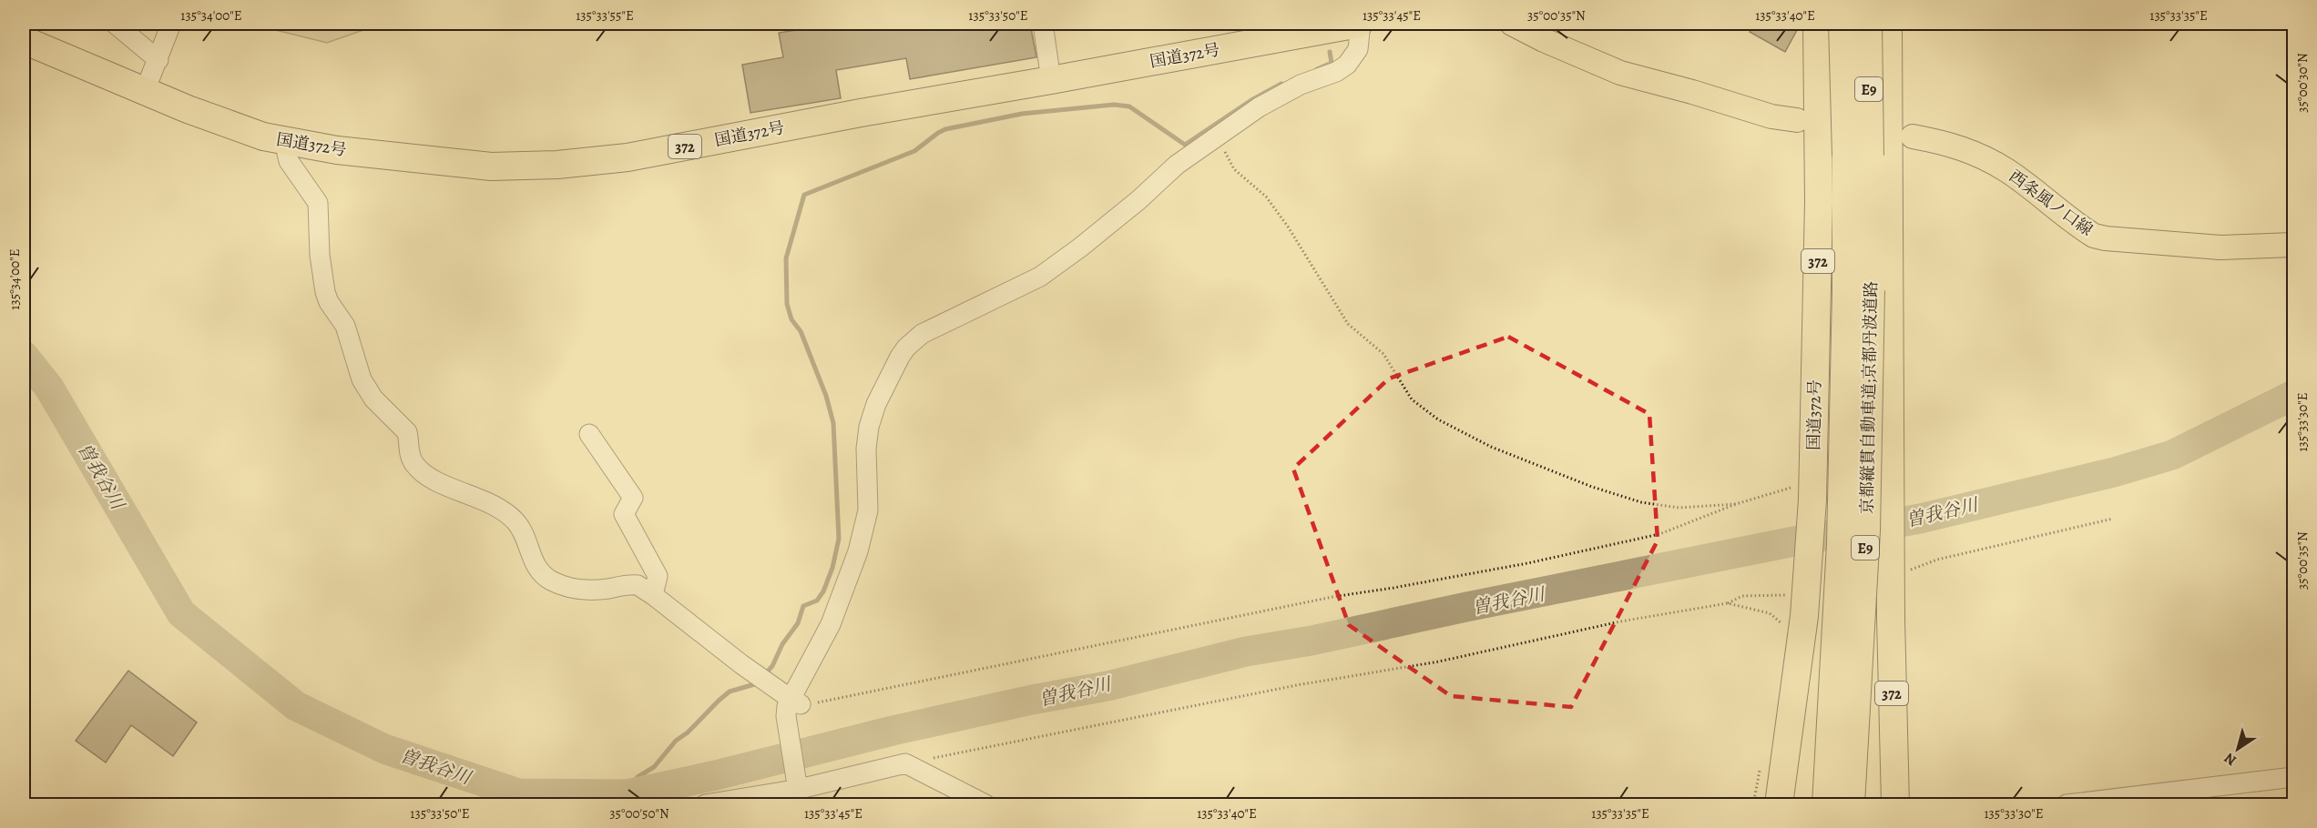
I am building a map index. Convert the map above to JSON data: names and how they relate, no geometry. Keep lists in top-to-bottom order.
{
  "streets": {
    "highway": [
      "国道372号",
      "E9",
      "372",
      "京都縦貫自動車道;京都丹波道路"
    ],
    "main road": ["西条風ノ口線"]
  },
  "water": ["曽我谷川"],
  "north": "bottom left",
  "coordinates": [
    "135°34'00\"E",
    "135°33'55\"E",
    "135°33'50\"E",
    "135°33'45\"E",
    "35°00'35\"N",
    "135°33'40\"E",
    "135°33'35\"E",
    "35°00'30\"N",
    "135°33'30\"E",
    "35°00'50\"N"
  ]
}
